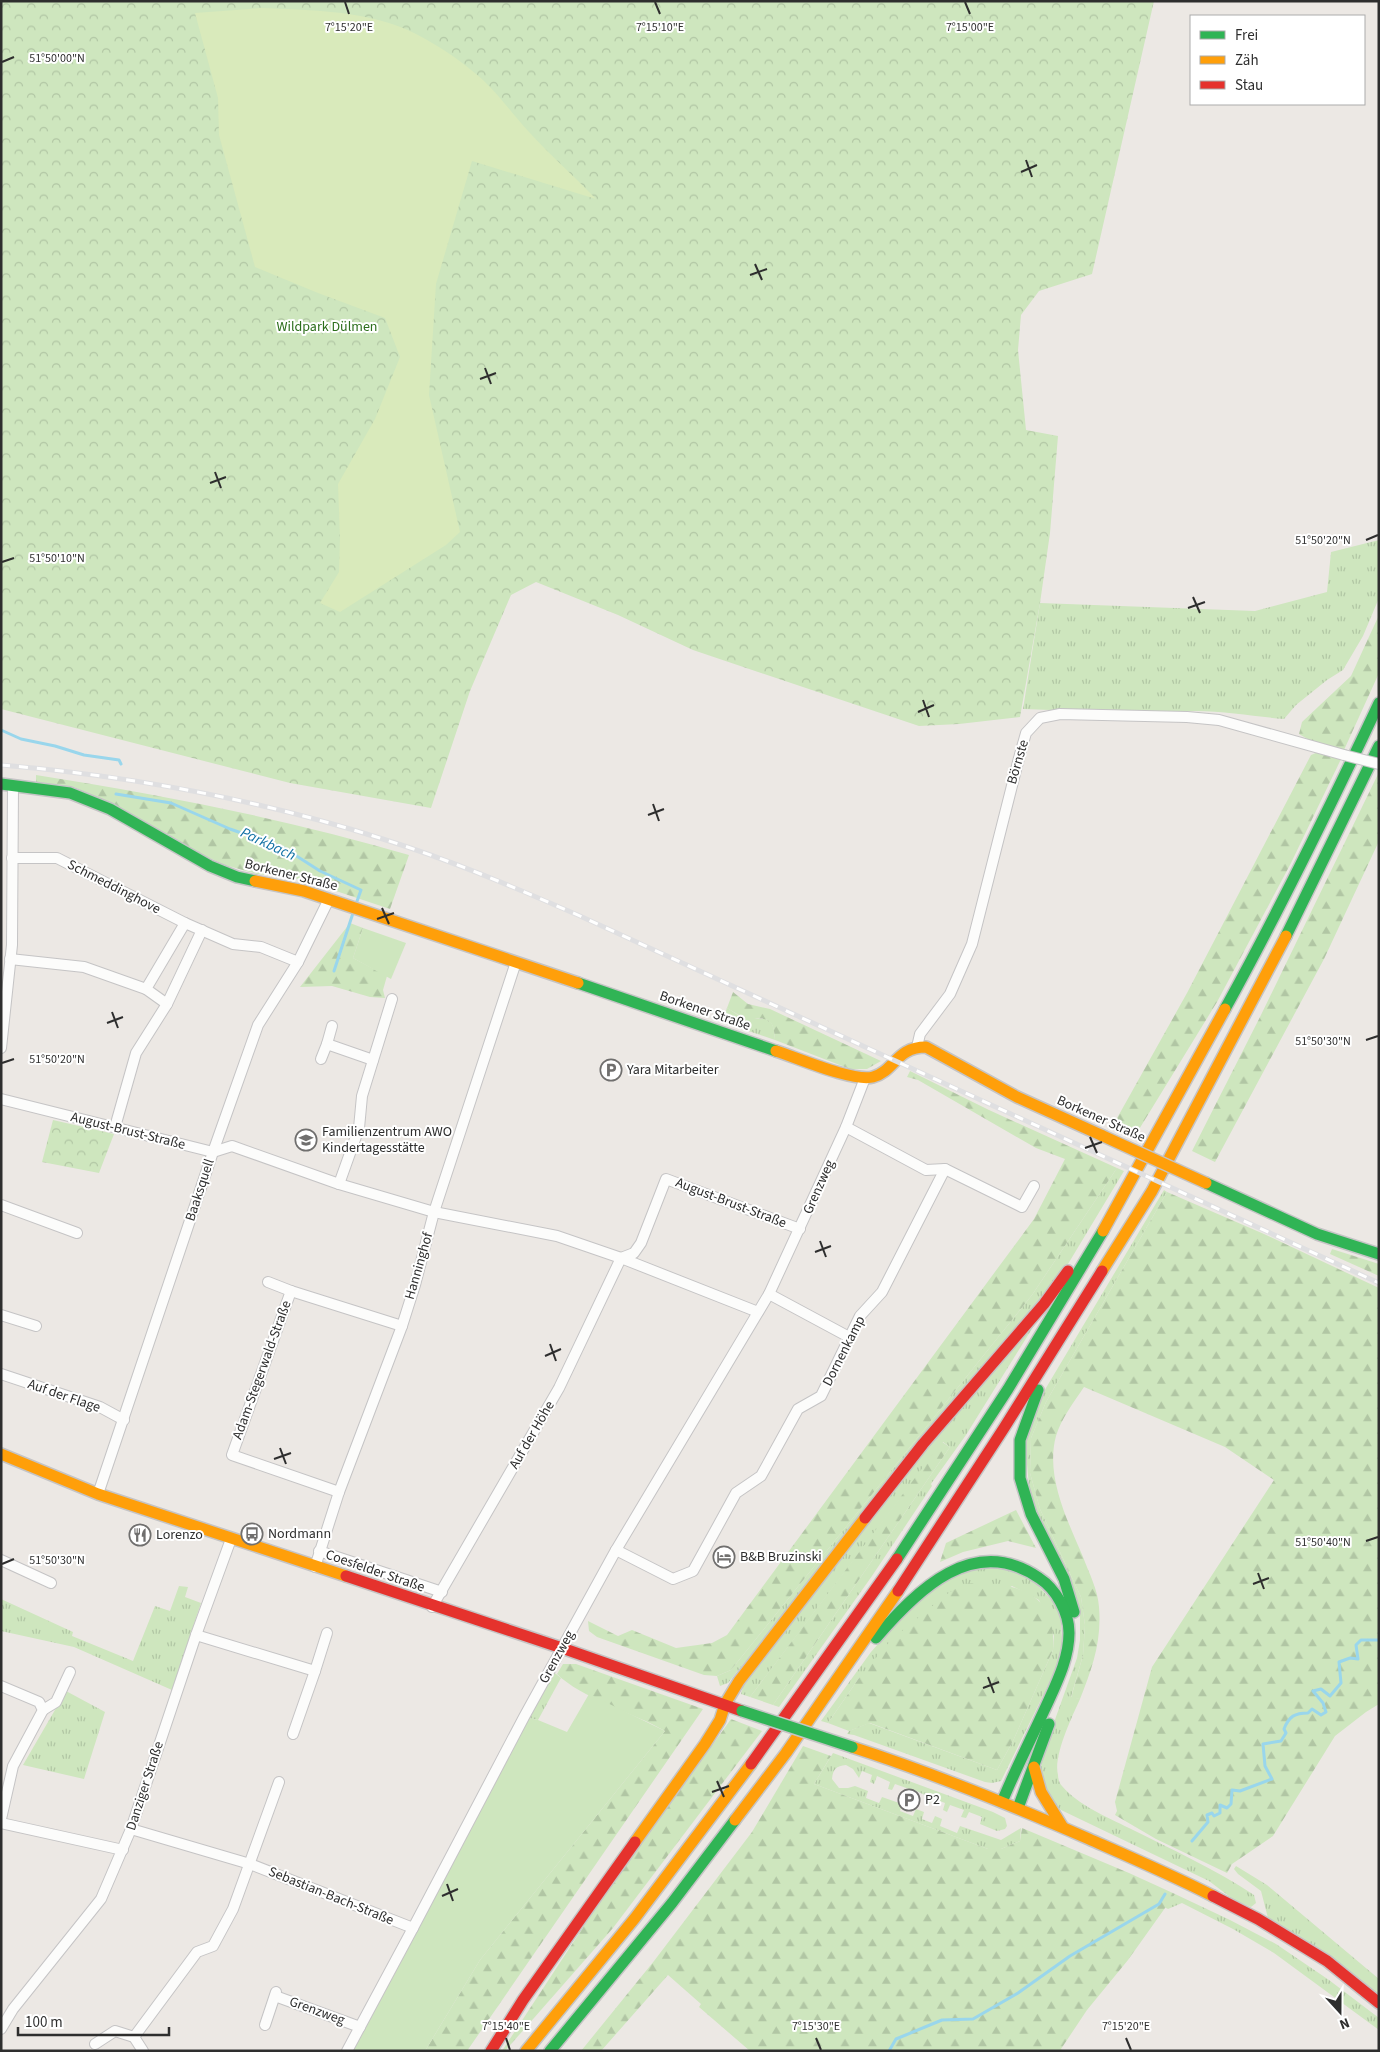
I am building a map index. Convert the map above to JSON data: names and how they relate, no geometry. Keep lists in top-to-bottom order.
{
  "streets": {
    "main road": ["Borkener Straße", "Coesfelder Straße"],
    "street": [
      "Börnste",
      "Schmeddinghove",
      "August-Brust-Straße",
      "Grenzweg",
      "Baaksquell",
      "Hanninghof",
      "Dornenkamp",
      "Adam-Stegerwald-Straße",
      "Auf der Flage",
      "Auf der Höhe",
      "Danziger Straße",
      "Sebastian-Bach-Straße"
    ]
  },
  "crossings": [
    ["Börnste", "Borkener Straße"],
    ["Borkener Straße", "Grenzweg"],
    ["Borkener Straße", "Baaksquell"],
    ["Borkener Straße", "Hanninghof"],
    ["Schmeddinghove", "Baaksquell"],
    ["August-Brust-Straße", "Grenzweg"],
    ["August-Brust-Straße", "Baaksquell"],
    ["August-Brust-Straße", "Hanninghof"],
    ["August-Brust-Straße", "Auf der Höhe"],
    ["Grenzweg", "Dornenkamp"],
    ["Grenzweg", "Coesfelder Straße"],
    ["Grenzweg", "Sebastian-Bach-Straße"],
    ["Baaksquell", "Auf der Flage"],
    ["Baaksquell", "Coesfelder Straße"],
    ["Hanninghof", "Adam-Stegerwald-Straße"],
    ["Hanninghof", "Coesfelder Straße"],
    ["Auf der Höhe", "Coesfelder Straße"],
    ["Coesfelder Straße", "Danziger Straße"],
    ["Danziger Straße", "Sebastian-Bach-Straße"]
  ],
  "water": ["Parkbach"],
  "parks": ["Wildpark Dülmen"],
  "places": {
    "parking": ["Yara Mitarbeiter", "P2"],
    "school or university": ["Familienzentrum AWO Kindertagesstätte"],
    "bus stop": ["Nordmann"],
    "restaurant": ["Lorenzo"],
    "hotel": ["B&B Bruzinski"]
  },
  "legend": ["Frei", "Zäh", "Stau"],
  "scale_bar": "100 m",
  "north": "bottom",
  "coordinates": [
    "7°15'20\"E",
    "7°15'10\"E",
    "7°15'00\"E",
    "51°50'00\"N",
    "51°50'20\"N",
    "51°50'10\"N",
    "51°50'30\"N",
    "51°50'40\"N",
    "7°15'40\"E",
    "7°15'30\"E"
  ]
}
